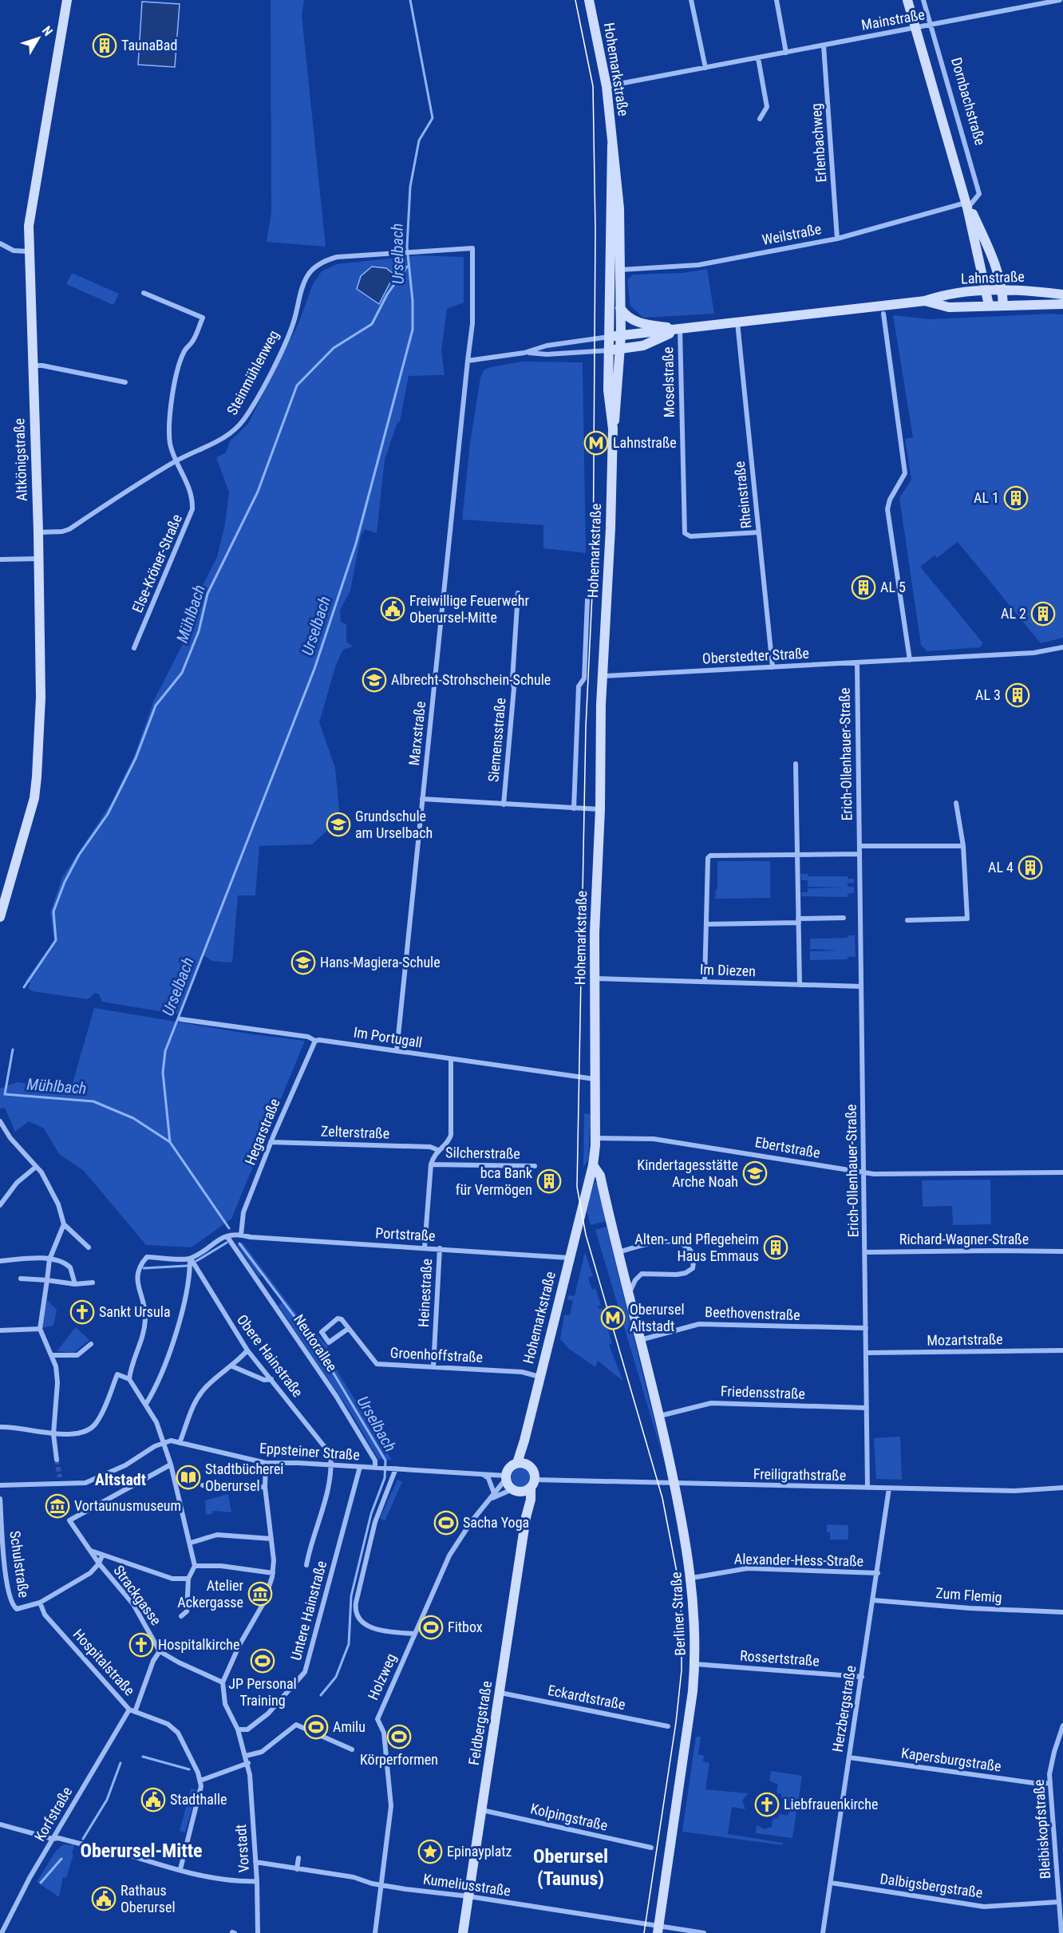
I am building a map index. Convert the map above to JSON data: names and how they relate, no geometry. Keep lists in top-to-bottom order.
{
  "streets": {
    "street": [
      "Mainstraße",
      "Hohemarkstraße",
      "Dornbachstraße",
      "Erlenbachweg",
      "Weilstraße",
      "Lahnstraße",
      "Steinmühlenweg",
      "Moselstraße",
      "Altkönigstraße",
      "Rheinstraße",
      "Else-Kröner-Straße",
      "Oberstedter Straße",
      "Marxstraße",
      "Siemensstraße",
      "Erich-Ollenhauer-Straße",
      "Im Diezen",
      "Im Portugall",
      "Hegarstraße",
      "Zelterstraße",
      "Ebertstraße",
      "Silcherstraße",
      "Portstraße",
      "Richard-Wagner-Straße",
      "Heinestraße",
      "Beethovenstraße",
      "Mozartstraße",
      "Neutorallee",
      "Groenhoffstraße",
      "Obere Hainstraße",
      "Friedensstraße",
      "Eppsteiner Straße",
      "Freiligrathstraße",
      "Alexander-Hess-Straße",
      "Schulstraße",
      "Strackgasse",
      "Zum Flemig",
      "Untere Hainstraße",
      "Berliner Straße",
      "Rossertstraße",
      "Hospitalstraße",
      "Holzweg",
      "Eckardtstraße",
      "Herzbergstraße",
      "Feldbergstraße",
      "Kapersburgstraße",
      "Korfstraße",
      "Kolpingstraße",
      "Bleibiskopfstraße",
      "Vorstadt",
      "Kumeliusstraße",
      "Dalbigsbergstraße"
    ]
  },
  "crossings": [
    ["Mainstraße", "Hohemarkstraße"],
    ["Mainstraße", "Dornbachstraße"],
    ["Mainstraße", "Erlenbachweg"],
    ["Hohemarkstraße", "Weilstraße"],
    ["Hohemarkstraße", "Lahnstraße"],
    ["Hohemarkstraße", "Oberstedter Straße"],
    ["Hohemarkstraße", "Im Diezen"],
    ["Hohemarkstraße", "Im Portugall"],
    ["Hohemarkstraße", "Ebertstraße"],
    ["Hohemarkstraße", "Portstraße"],
    ["Hohemarkstraße", "Groenhoffstraße"],
    ["Hohemarkstraße", "Eppsteiner Straße"],
    ["Hohemarkstraße", "Freiligrathstraße"],
    ["Hohemarkstraße", "Berliner Straße"],
    ["Hohemarkstraße", "Holzweg"],
    ["Hohemarkstraße", "Feldbergstraße"],
    ["Dornbachstraße", "Weilstraße"],
    ["Erlenbachweg", "Weilstraße"],
    ["Lahnstraße", "Moselstraße"],
    ["Lahnstraße", "Rheinstraße"],
    ["Steinmühlenweg", "Altkönigstraße"],
    ["Steinmühlenweg", "Else-Kröner-Straße"],
    ["Steinmühlenweg", "Marxstraße"],
    ["Moselstraße", "Rheinstraße"],
    ["Rheinstraße", "Oberstedter Straße"],
    ["Oberstedter Straße", "Erich-Ollenhauer-Straße"],
    ["Marxstraße", "Im Portugall"],
    ["Erich-Ollenhauer-Straße", "Im Diezen"],
    ["Erich-Ollenhauer-Straße", "Ebertstraße"],
    ["Erich-Ollenhauer-Straße", "Richard-Wagner-Straße"],
    ["Erich-Ollenhauer-Straße", "Beethovenstraße"],
    ["Erich-Ollenhauer-Straße", "Mozartstraße"],
    ["Erich-Ollenhauer-Straße", "Friedensstraße"],
    ["Erich-Ollenhauer-Straße", "Freiligrathstraße"],
    ["Im Portugall", "Hegarstraße"],
    ["Im Portugall", "Silcherstraße"],
    ["Hegarstraße", "Zelterstraße"],
    ["Hegarstraße", "Portstraße"],
    ["Zelterstraße", "Silcherstraße"],
    ["Silcherstraße", "Portstraße"],
    ["Portstraße", "Heinestraße"],
    ["Portstraße", "Neutorallee"],
    ["Portstraße", "Obere Hainstraße"],
    ["Heinestraße", "Groenhoffstraße"],
    ["Beethovenstraße", "Berliner Straße"],
    ["Neutorallee", "Eppsteiner Straße"],
    ["Obere Hainstraße", "Eppsteiner Straße"],
    ["Friedensstraße", "Berliner Straße"],
    ["Eppsteiner Straße", "Freiligrathstraße"],
    ["Eppsteiner Straße", "Untere Hainstraße"],
    ["Eppsteiner Straße", "Holzweg"],
    ["Eppsteiner Straße", "Feldbergstraße"],
    ["Freiligrathstraße", "Berliner Straße"],
    ["Freiligrathstraße", "Holzweg"],
    ["Freiligrathstraße", "Herzbergstraße"],
    ["Freiligrathstraße", "Feldbergstraße"],
    ["Alexander-Hess-Straße", "Berliner Straße"],
    ["Alexander-Hess-Straße", "Herzbergstraße"],
    ["Schulstraße", "Hospitalstraße"],
    ["Zum Flemig", "Herzbergstraße"],
    ["Untere Hainstraße", "Vorstadt"],
    ["Berliner Straße", "Rossertstraße"],
    ["Berliner Straße", "Kumeliusstraße"],
    ["Rossertstraße", "Herzbergstraße"],
    ["Hospitalstraße", "Korfstraße"],
    ["Holzweg", "Feldbergstraße"],
    ["Holzweg", "Kumeliusstraße"],
    ["Eckardtstraße", "Feldbergstraße"],
    ["Herzbergstraße", "Kapersburgstraße"],
    ["Herzbergstraße", "Dalbigsbergstraße"],
    ["Feldbergstraße", "Kolpingstraße"],
    ["Feldbergstraße", "Kumeliusstraße"],
    ["Kapersburgstraße", "Bleibiskopfstraße"],
    ["Bleibiskopfstraße", "Dalbigsbergstraße"],
    ["Vorstadt", "Kumeliusstraße"]
  ],
  "districts": ["Altstadt", "Oberursel-Mitte", "Oberursel (Taunus)"],
  "water": ["Urselbach", "Mühlbach"],
  "places": {
    "building": [
      "TaunaBad",
      "AL 1",
      "AL 5",
      "AL 2",
      "AL 3",
      "AL 4",
      "bca Bank für Vermögen",
      "Alten- und Pflegeheim Haus Emmaus"
    ],
    "metro station": ["Lahnstraße", "Oberursel Altstadt"],
    "public building": ["Freiwillige Feuerwehr Oberursel-Mitte", "Stadthalle", "Rathaus Oberursel"],
    "school or university": [
      "Albrecht-Strohschein-Schule",
      "Grundschule am Urselbach",
      "Hans-Magiera-Schule",
      "Kindertagesstätte Arche Noah"
    ],
    "church": ["Sankt Ursula", "Hospitalkirche", "Liebfrauenkirche"],
    "library": ["Stadtbücherei Oberursel"],
    "museum": ["Vortaunusmuseum", "Atelier Ackergasse"],
    "sports": [
      "Sacha Yoga",
      "Fitbox",
      "JP Personal Training",
      "Amilu",
      "Körperformen"
    ],
    "place": ["Epinayplatz"]
  },
  "north": "top right"
}
